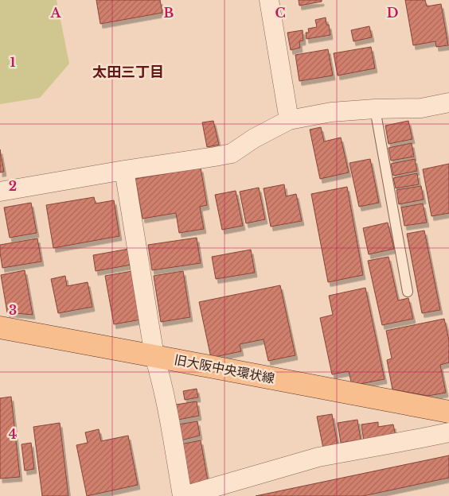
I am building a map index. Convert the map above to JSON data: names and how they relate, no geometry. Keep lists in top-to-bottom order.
{
  "streets": {
    "main road": ["旧大阪中央環状線"]
  },
  "districts": ["太田三丁目"],
  "grid": {
    "columns": [
      "A",
      "B",
      "C",
      "D"
    ],
    "rows": [
      "1",
      "2",
      "3",
      "4"
    ]
  }
}
